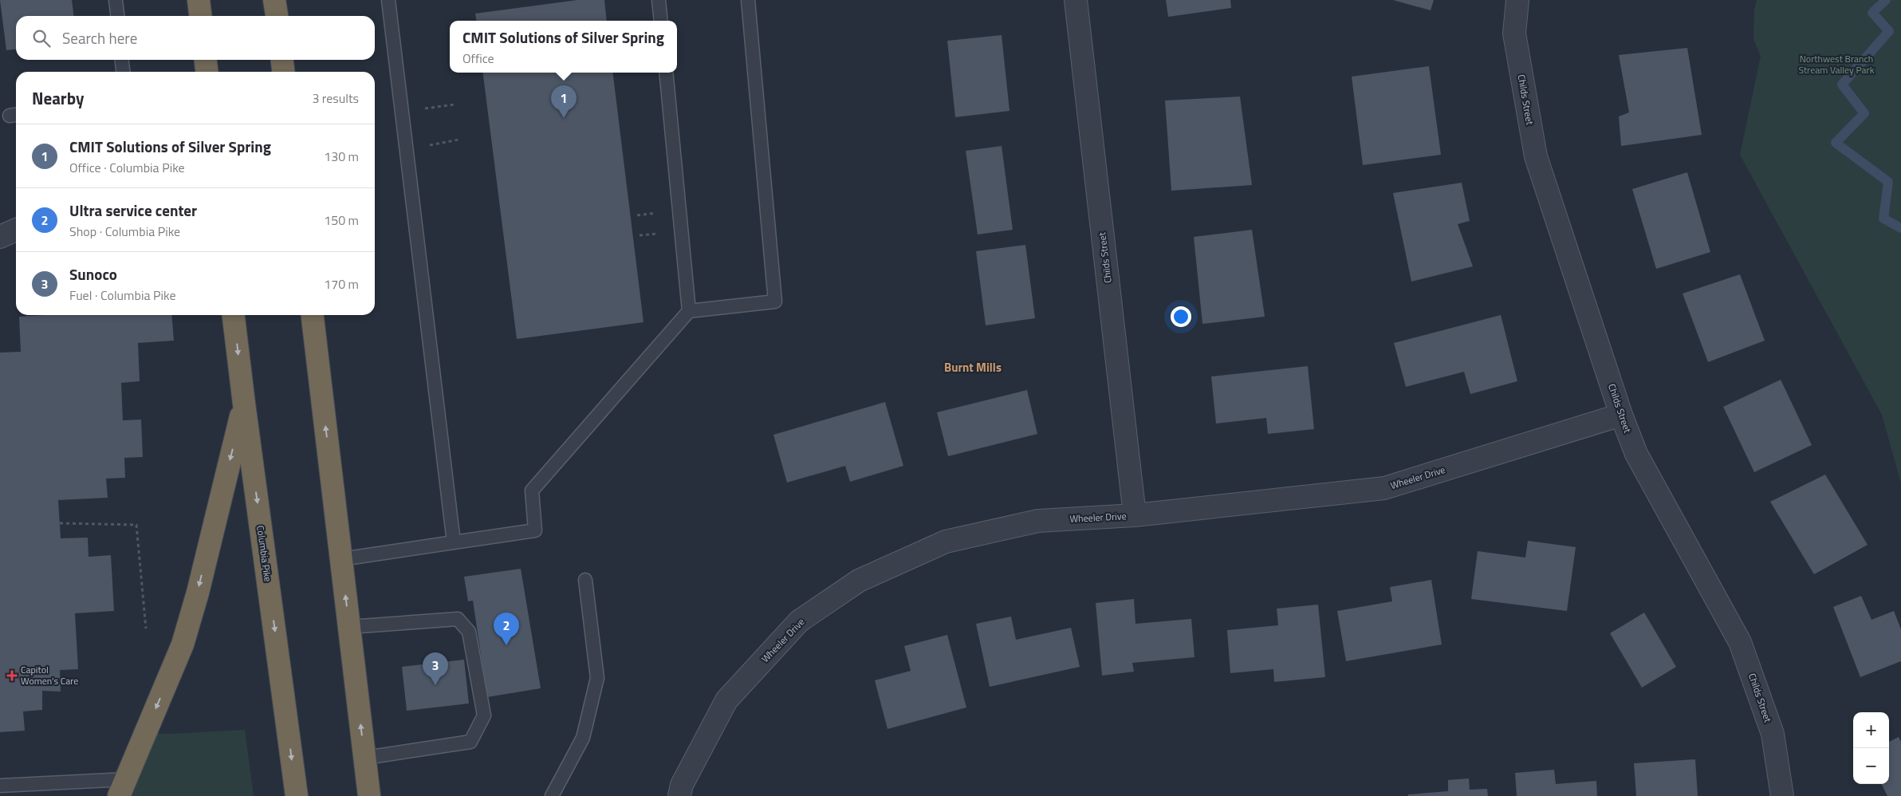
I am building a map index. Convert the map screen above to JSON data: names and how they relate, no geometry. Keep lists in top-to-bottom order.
{
  "streets": {
    "highway": ["Columbia Pike"],
    "street": ["Childs Street", "Wheeler Drive"]
  },
  "crossings": [
    ["Childs Street", "Wheeler Drive"]
  ],
  "districts": ["Burnt Mills"],
  "parks": ["Northwest Branch Stream Valley Park"],
  "places": {
    "health": ["Capitol Women's Care"]
  },
  "page": {
    "search": "Search here",
    "popup": ["CMIT Solutions of Silver Spring", "Office"],
    "heading": ["Nearby", "3 results"],
    "pins": ["1", "2", "3"],
    "list": [
      {
        "mark": "1",
        "name": "CMIT Solutions of Silver Spring",
        "note": "Office · Columbia Pike",
        "value": "130 m"
      },
      {
        "mark": "2",
        "name": "Ultra service center",
        "note": "Shop · Columbia Pike",
        "value": "150 m"
      },
      {
        "mark": "3",
        "name": "Sunoco",
        "note": "Fuel · Columbia Pike",
        "value": "170 m"
      }
    ],
    "map_buttons": ["+", "−"]
  }
}
